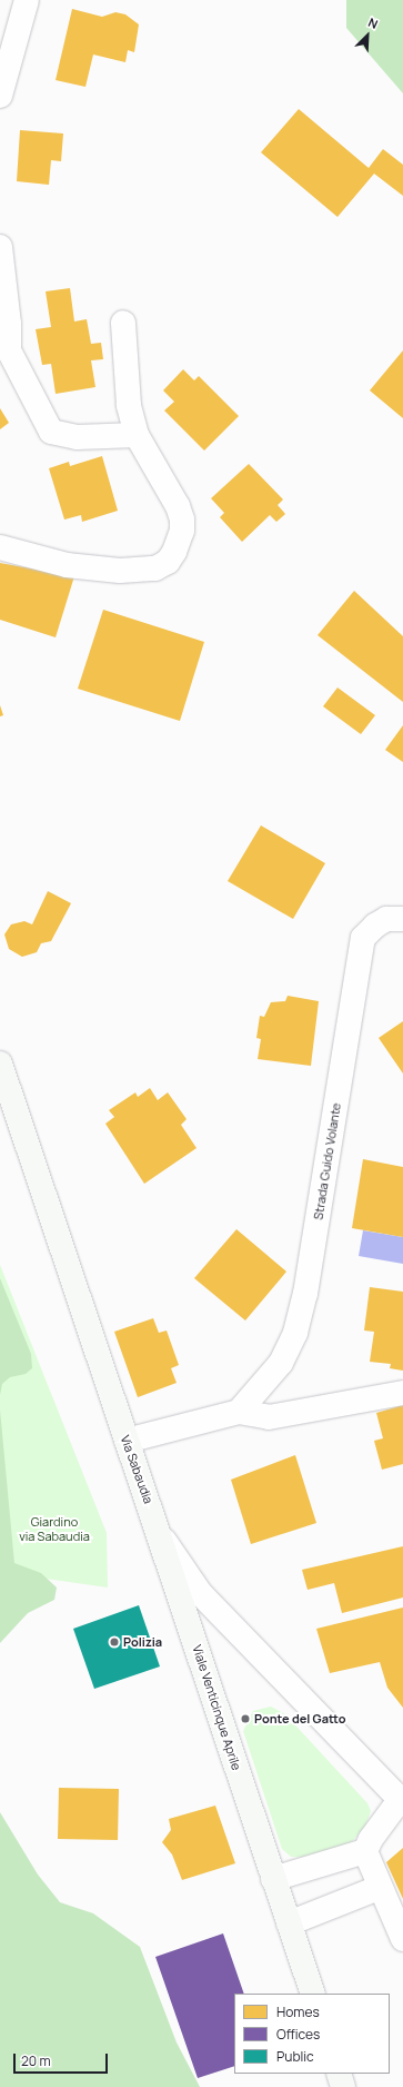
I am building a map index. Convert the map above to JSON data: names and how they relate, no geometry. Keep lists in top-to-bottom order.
{
  "streets": {
    "street": ["Strada Guido Volante", "Via Sabaudia", "Viale Venticinque Aprile"]
  },
  "crossings": [
    ["Via Sabaudia", "Viale Venticinque Aprile"]
  ],
  "parks": ["Giardino via Sabaudia"],
  "places": ["Polizia", "Ponte del Gatto"],
  "legend": ["Homes", "Offices", "Public"],
  "scale_bar": "20 m",
  "north": "top right"
}
